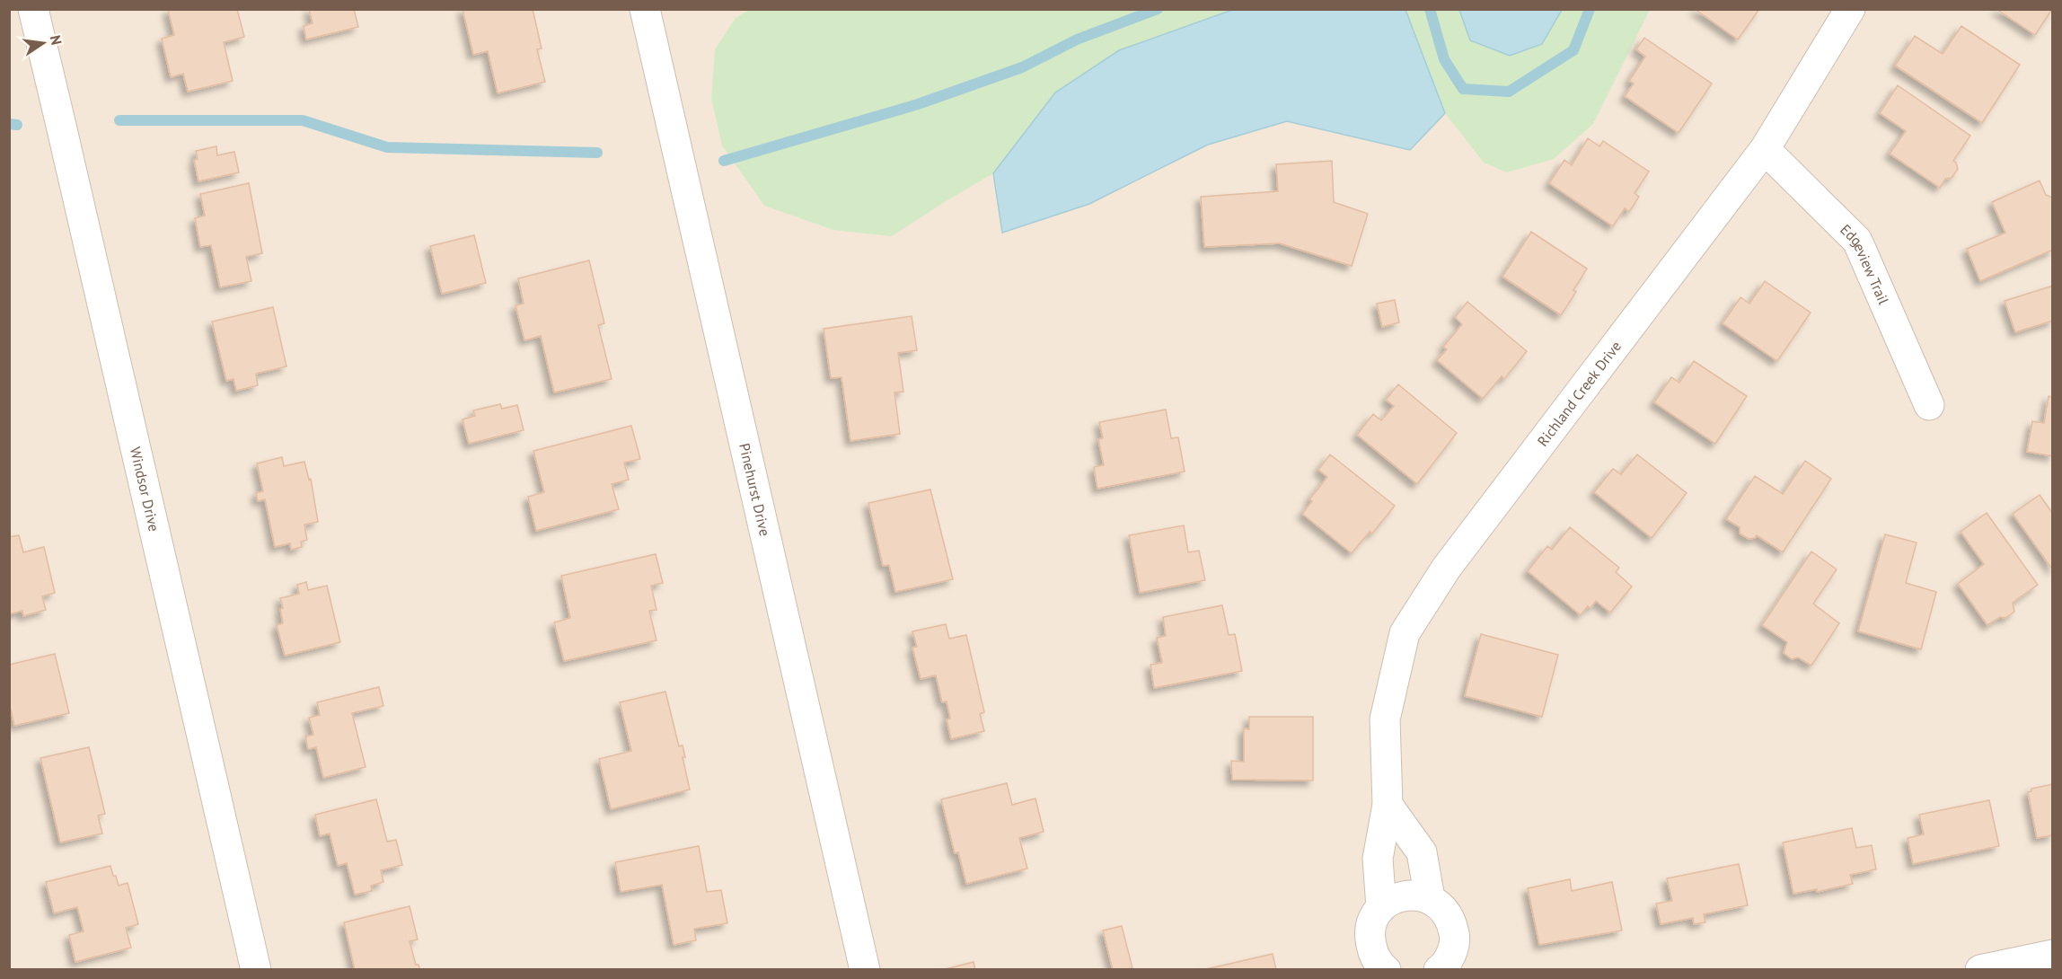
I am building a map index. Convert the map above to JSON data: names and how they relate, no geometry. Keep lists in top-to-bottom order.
{
  "streets": {
    "street": [
      "Edgeview Trail",
      "Richland Creek Drive",
      "Windsor Drive",
      "Pinehurst Drive"
    ]
  },
  "crossings": [
    ["Edgeview Trail", "Richland Creek Drive"]
  ],
  "north": "right"
}
